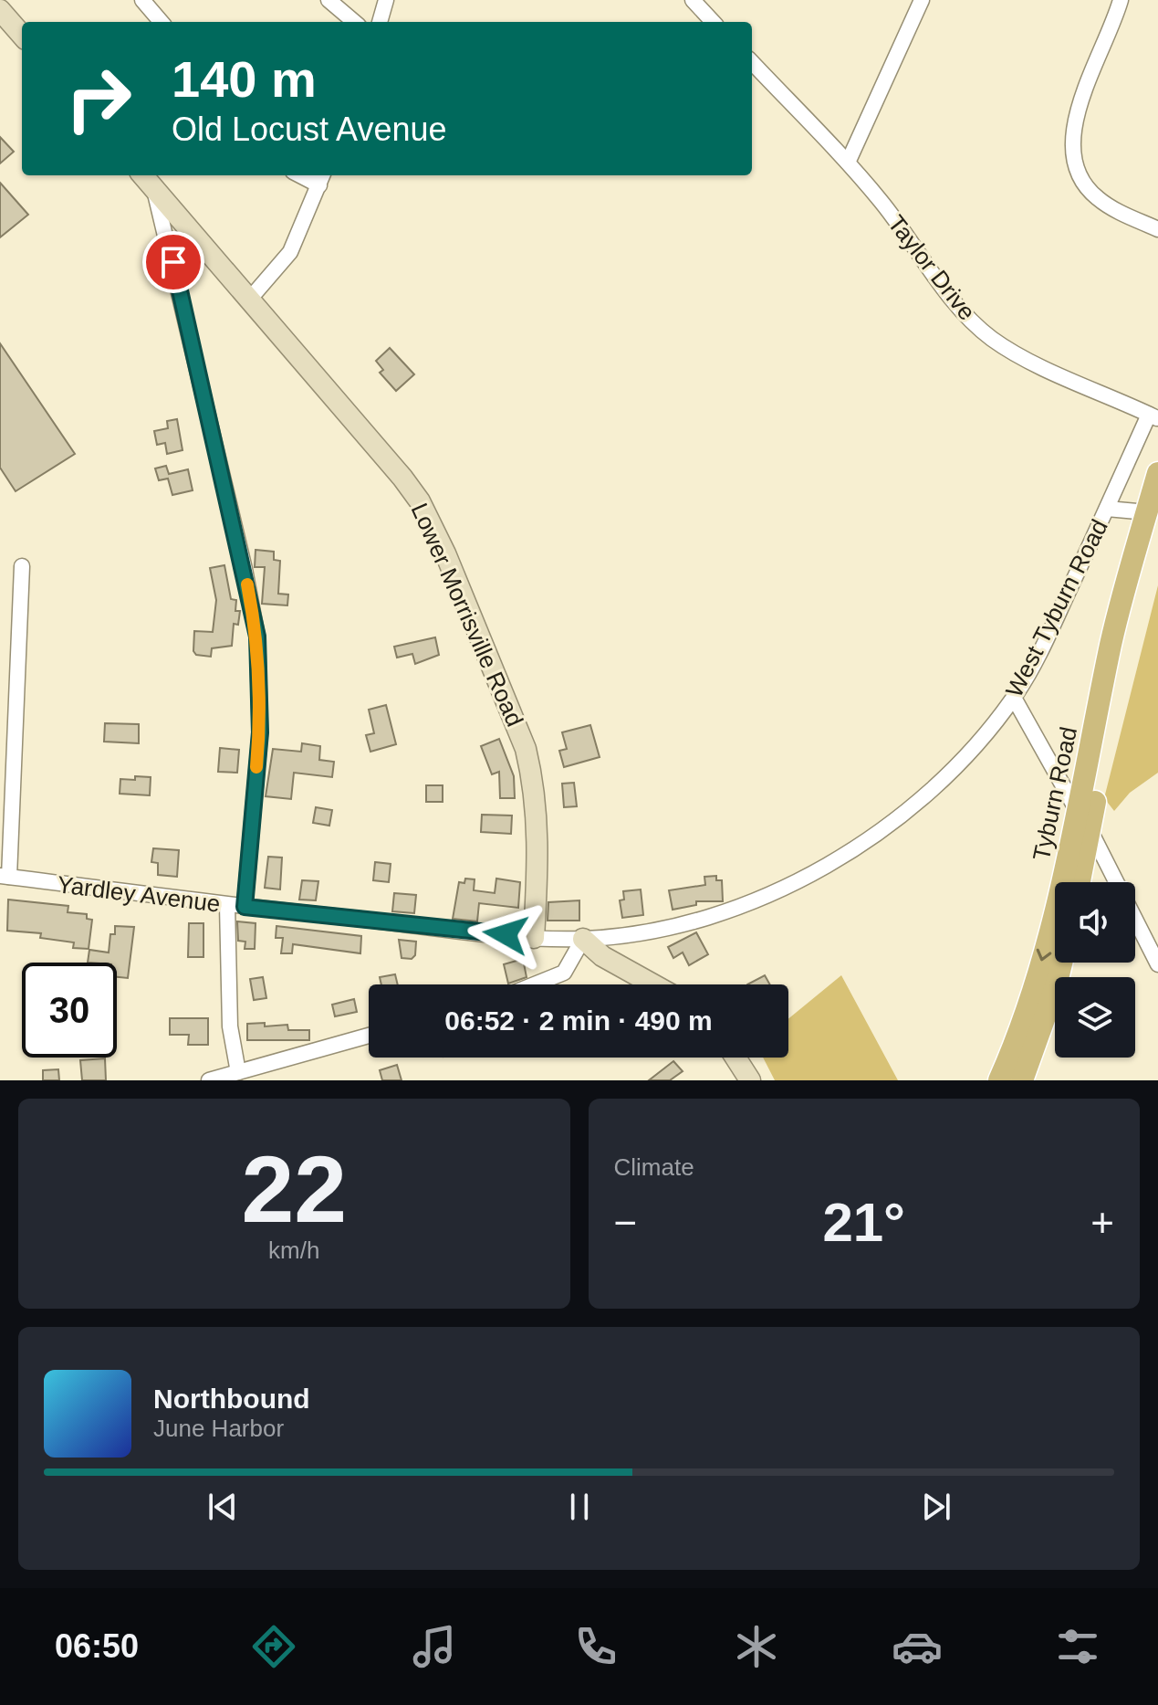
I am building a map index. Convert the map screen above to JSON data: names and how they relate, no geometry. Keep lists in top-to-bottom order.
{
  "streets": {
    "main road": ["Tyburn Road"],
    "street": [
      "Taylor Drive",
      "West Tyburn Road",
      "Lower Morrisville Road",
      "Yardley Avenue"
    ]
  },
  "crossings": [
    ["Taylor Drive", "West Tyburn Road"],
    ["West Tyburn Road", "Yardley Avenue"],
    ["Lower Morrisville Road", "Yardley Avenue"]
  ],
  "page": {
    "turn": ["140 m", "Old Locust Avenue"],
    "limit": "30",
    "trip": "06:52 · 2 min · 490 m",
    "tile": [
      ["22", "km/h"],
      "Climate"
    ],
    "heat": ["−", "21°", "+"],
    "song": ["Northbound", "June Harbor"],
    "tabs": "06:50"
  }
}
